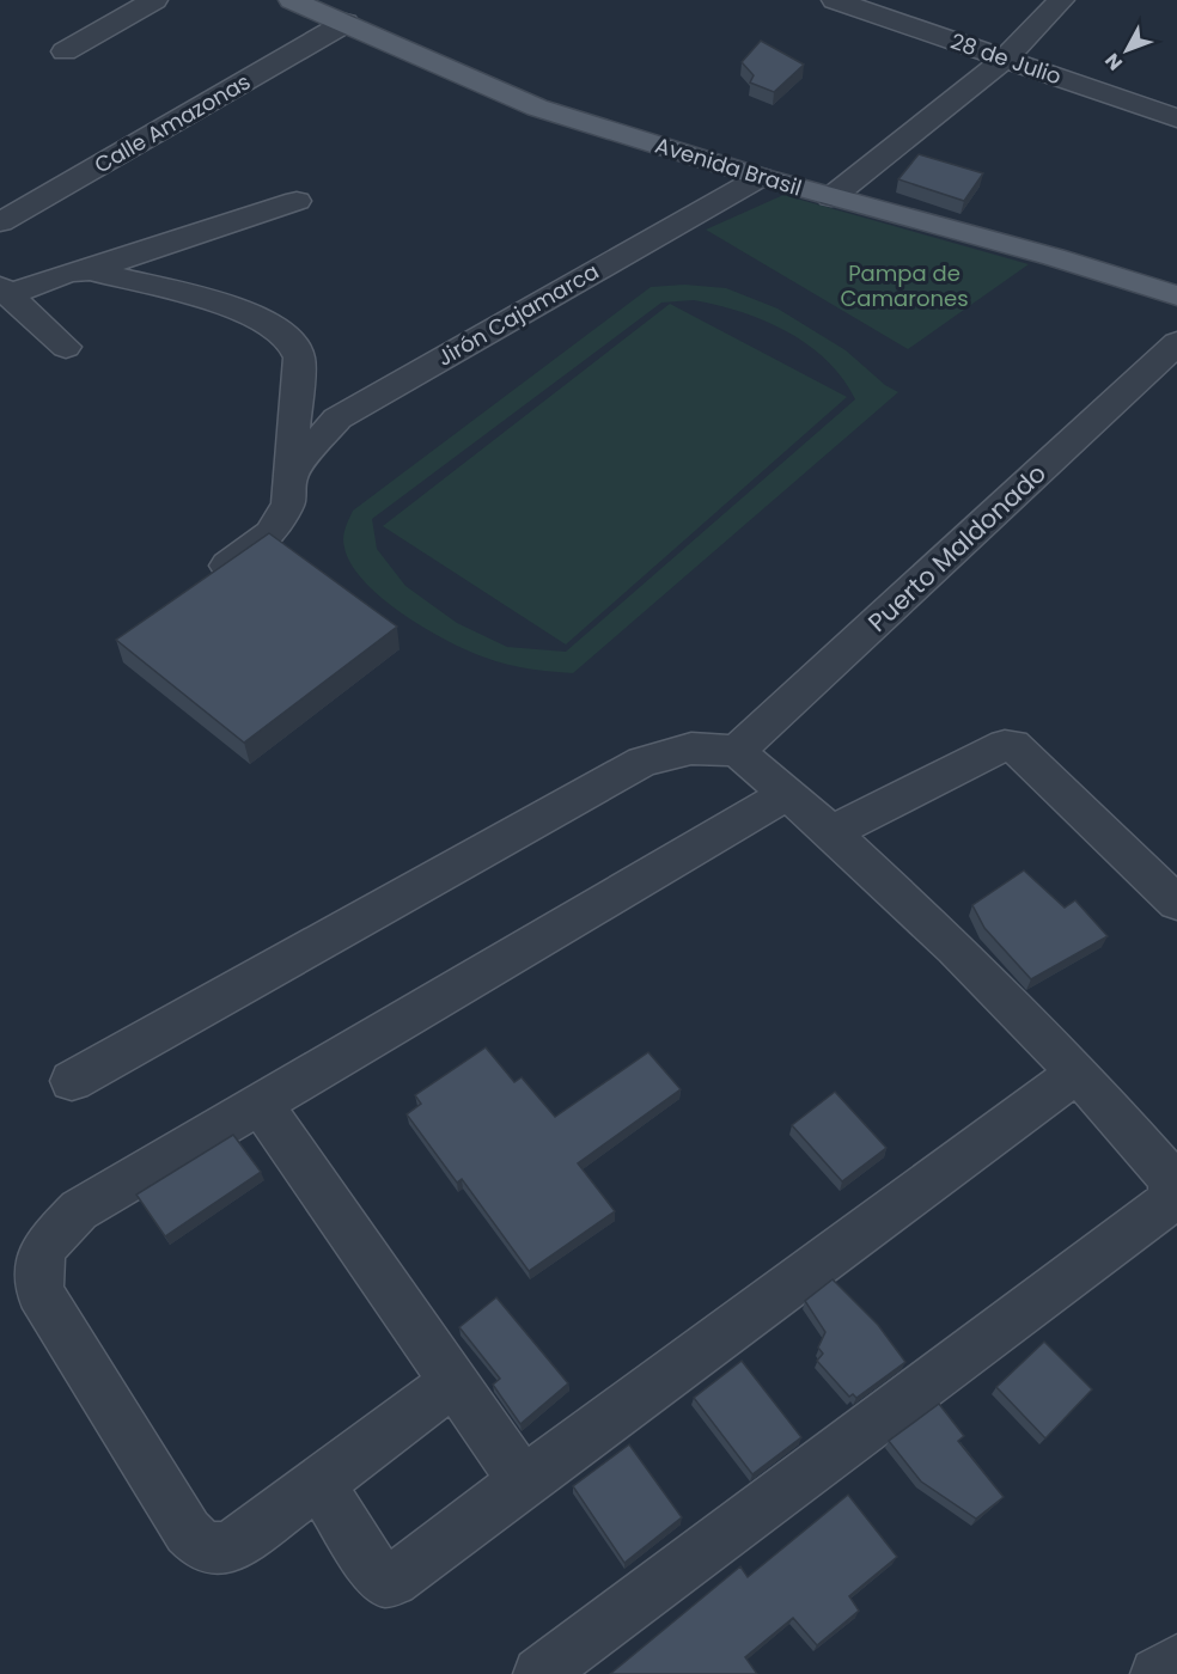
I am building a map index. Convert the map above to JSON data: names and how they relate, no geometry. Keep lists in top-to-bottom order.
{
  "streets": {
    "main road": ["Avenida Brasil"],
    "street": [
      "28 de Julio",
      "Calle Amazonas",
      "Jirón Cajamarca",
      "Puerto Maldonado"
    ]
  },
  "crossings": [
    ["Calle Amazonas", "Avenida Brasil"],
    ["Avenida Brasil", "Jirón Cajamarca"]
  ],
  "parks": ["Pampa de Camarones"],
  "north": "bottom left"
}
